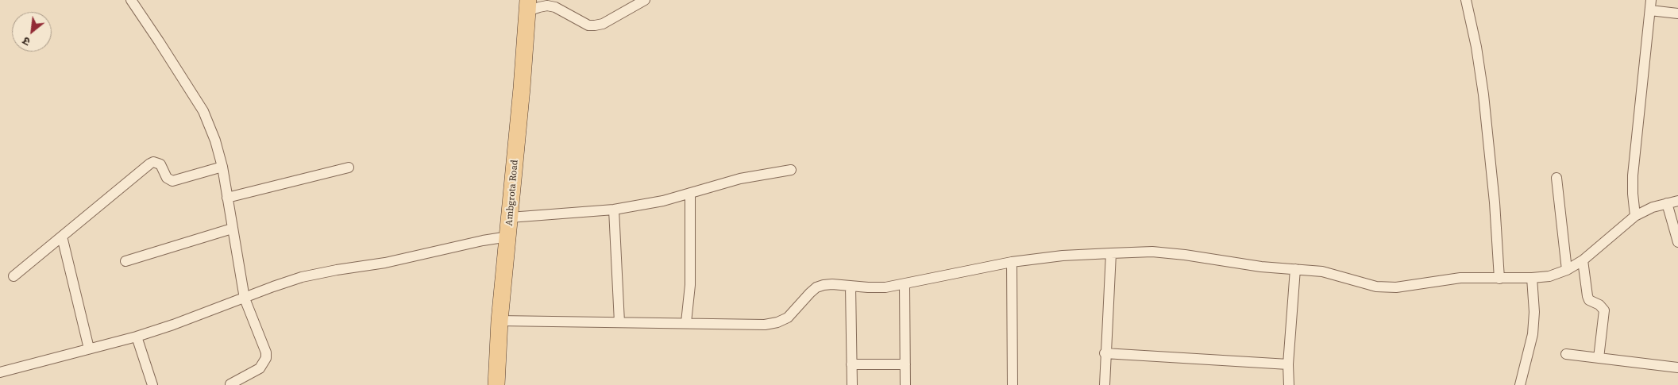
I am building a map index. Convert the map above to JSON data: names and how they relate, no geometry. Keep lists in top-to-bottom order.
{
  "streets": {
    "main road": ["Ambgrota Road"]
  },
  "north": "bottom left"
}
